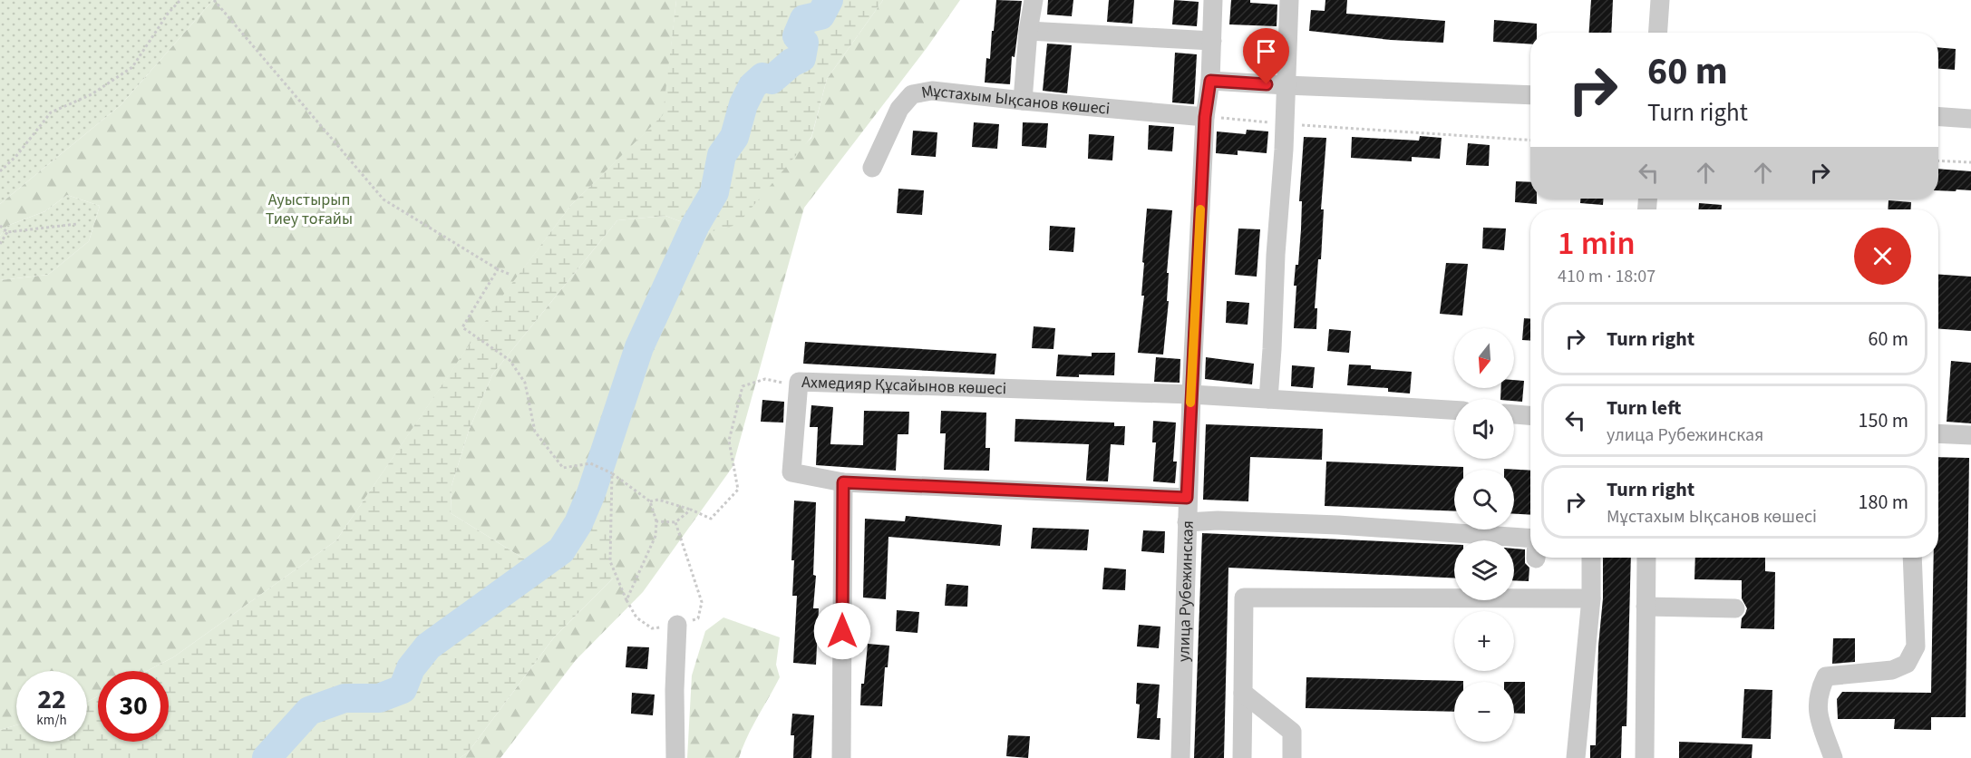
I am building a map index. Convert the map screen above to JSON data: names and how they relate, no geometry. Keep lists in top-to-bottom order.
{
  "streets": {
    "street": ["Мұстахым Ықсанов көшесі", "Ахмедияр Құсайынов көшесі", "улица Рубежинская"]
  },
  "crossings": [
    ["Мұстахым Ықсанов көшесі", "улица Рубежинская"],
    ["Ахмедияр Құсайынов көшесі", "улица Рубежинская"]
  ],
  "parks": ["Ауыстырып Тиеу тоғайы"],
  "north": "bottom",
  "page": {
    "turn": ["60 m", "Turn right"],
    "heading": ["1 min", "410 m · 18:07"],
    "list": [
      {
        "name": "Turn right",
        "value": "60 m"
      },
      {
        "name": "Turn left",
        "note": "улица Рубежинская",
        "value": "150 m"
      },
      {
        "name": "Turn right",
        "note": "Мұстахым Ықсанов көшесі",
        "value": "180 m"
      }
    ],
    "map_buttons": ["+", "−"],
    "speed": "22 km/h",
    "limit": "30"
  }
}
